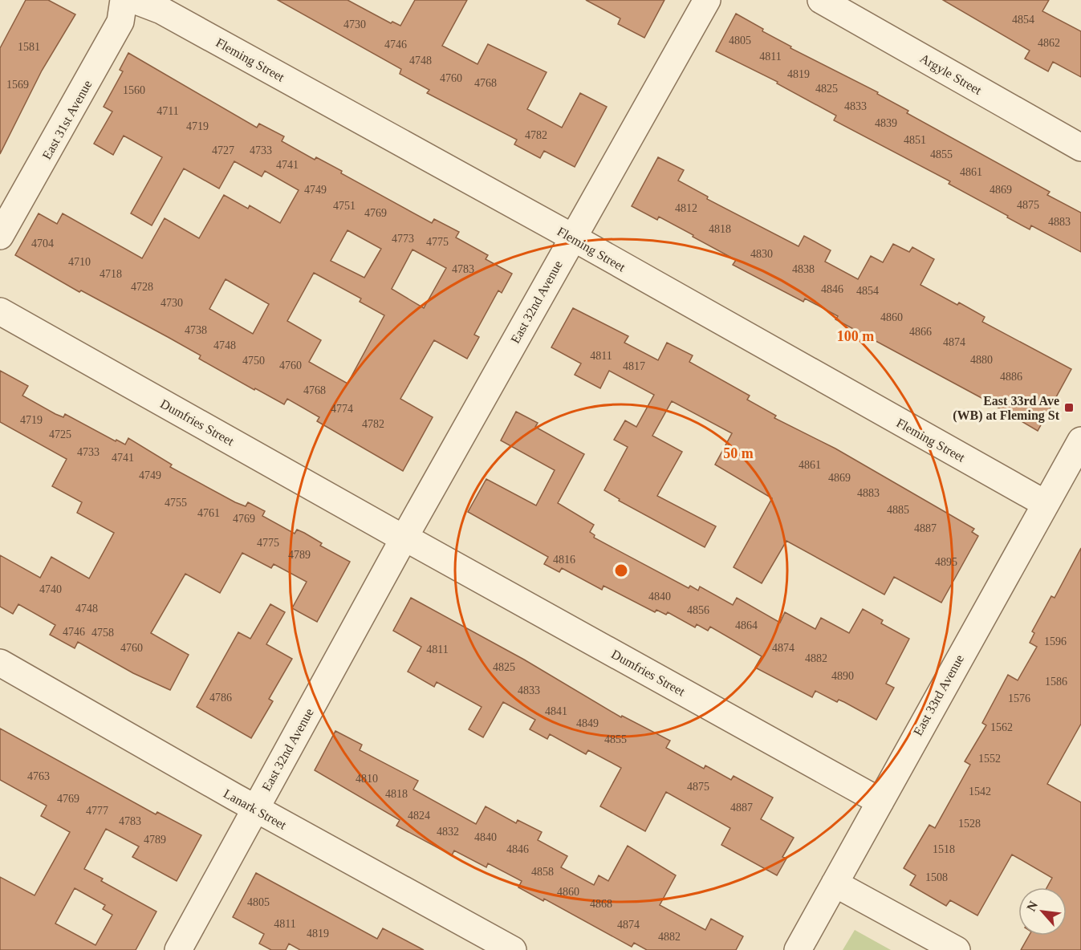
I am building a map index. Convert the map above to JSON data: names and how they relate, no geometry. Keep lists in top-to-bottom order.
{
  "streets": {
    "street": [
      "Fleming Street",
      "Argyle Street",
      "East 31st Avenue",
      "East 32nd Avenue",
      "Dumfries Street",
      "East 33rd Avenue",
      "Lanark Street"
    ]
  },
  "crossings": [
    ["Fleming Street", "East 32nd Avenue"],
    ["Fleming Street", "East 33rd Avenue"],
    ["East 32nd Avenue", "Dumfries Street"],
    ["East 32nd Avenue", "Lanark Street"],
    ["Dumfries Street", "East 33rd Avenue"]
  ],
  "places": {
    "transit": ["East 33rd Ave (WB) at Fleming St"]
  },
  "house_numbers": [
    "4854",
    "4730",
    "4805",
    "4862",
    "4746",
    "1581",
    "4811",
    "4748",
    "4819",
    "4760",
    "4768",
    "1569",
    "4825",
    "1560",
    "4833",
    "4711",
    "4839",
    "4719",
    "4782",
    "4851",
    "4727",
    "4733",
    "4855",
    "4741",
    "4861",
    "4749",
    "4869",
    "4875",
    "4751",
    "4812",
    "4769",
    "4883",
    "4818",
    "4773",
    "4775",
    "4704",
    "4830",
    "4710",
    "4783",
    "4838",
    "4718",
    "4728",
    "4846",
    "4854",
    "4730",
    "4860",
    "4738",
    "4866",
    "4874",
    "4748",
    "4811",
    "4880",
    "4750",
    "4760",
    "4817",
    "4886",
    "4768",
    "4774",
    "4719",
    "4782",
    "4725",
    "4733",
    "4741",
    "4861",
    "4749",
    "4869",
    "4883",
    "4755",
    "4885",
    "4761",
    "4769",
    "4887",
    "4775",
    "4789",
    "4816",
    "4895",
    "4740",
    "4840",
    "4748",
    "4856",
    "4864",
    "4746",
    "4758",
    "1596",
    "4760",
    "4874",
    "4811",
    "4882",
    "4825",
    "4890",
    "1586",
    "4833",
    "4786",
    "1576",
    "4841",
    "4849",
    "1562",
    "4855",
    "1552",
    "4763",
    "4810",
    "4875",
    "1542",
    "4818",
    "4769",
    "4887",
    "4777",
    "4824",
    "4783",
    "1528",
    "4832",
    "4840",
    "4789",
    "4846",
    "1518",
    "4858",
    "1508",
    "4860",
    "4805",
    "4868",
    "4811",
    "4874",
    "4819",
    "4882"
  ],
  "north": "top left",
  "rings": ["100 m", "50 m"]
}
